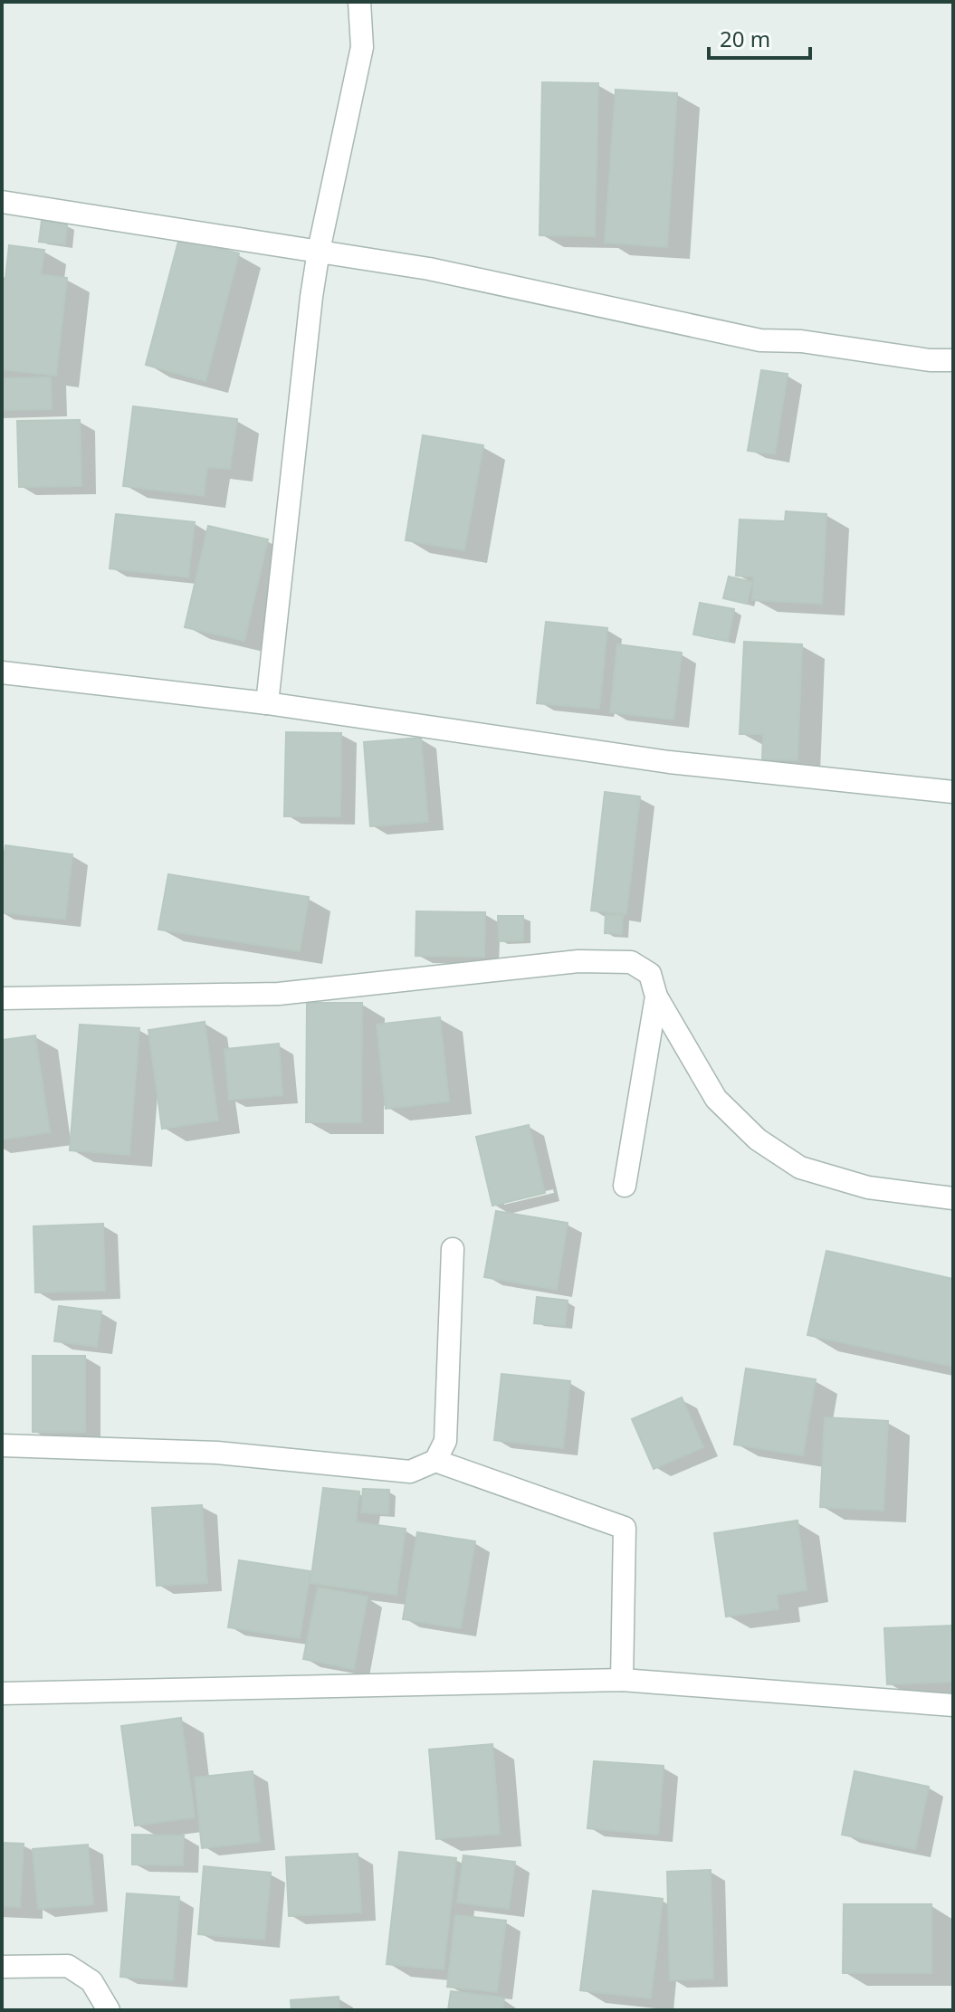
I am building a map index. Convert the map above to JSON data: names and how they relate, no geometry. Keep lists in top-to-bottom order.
{
  "scale_bar": "20 m"
}
